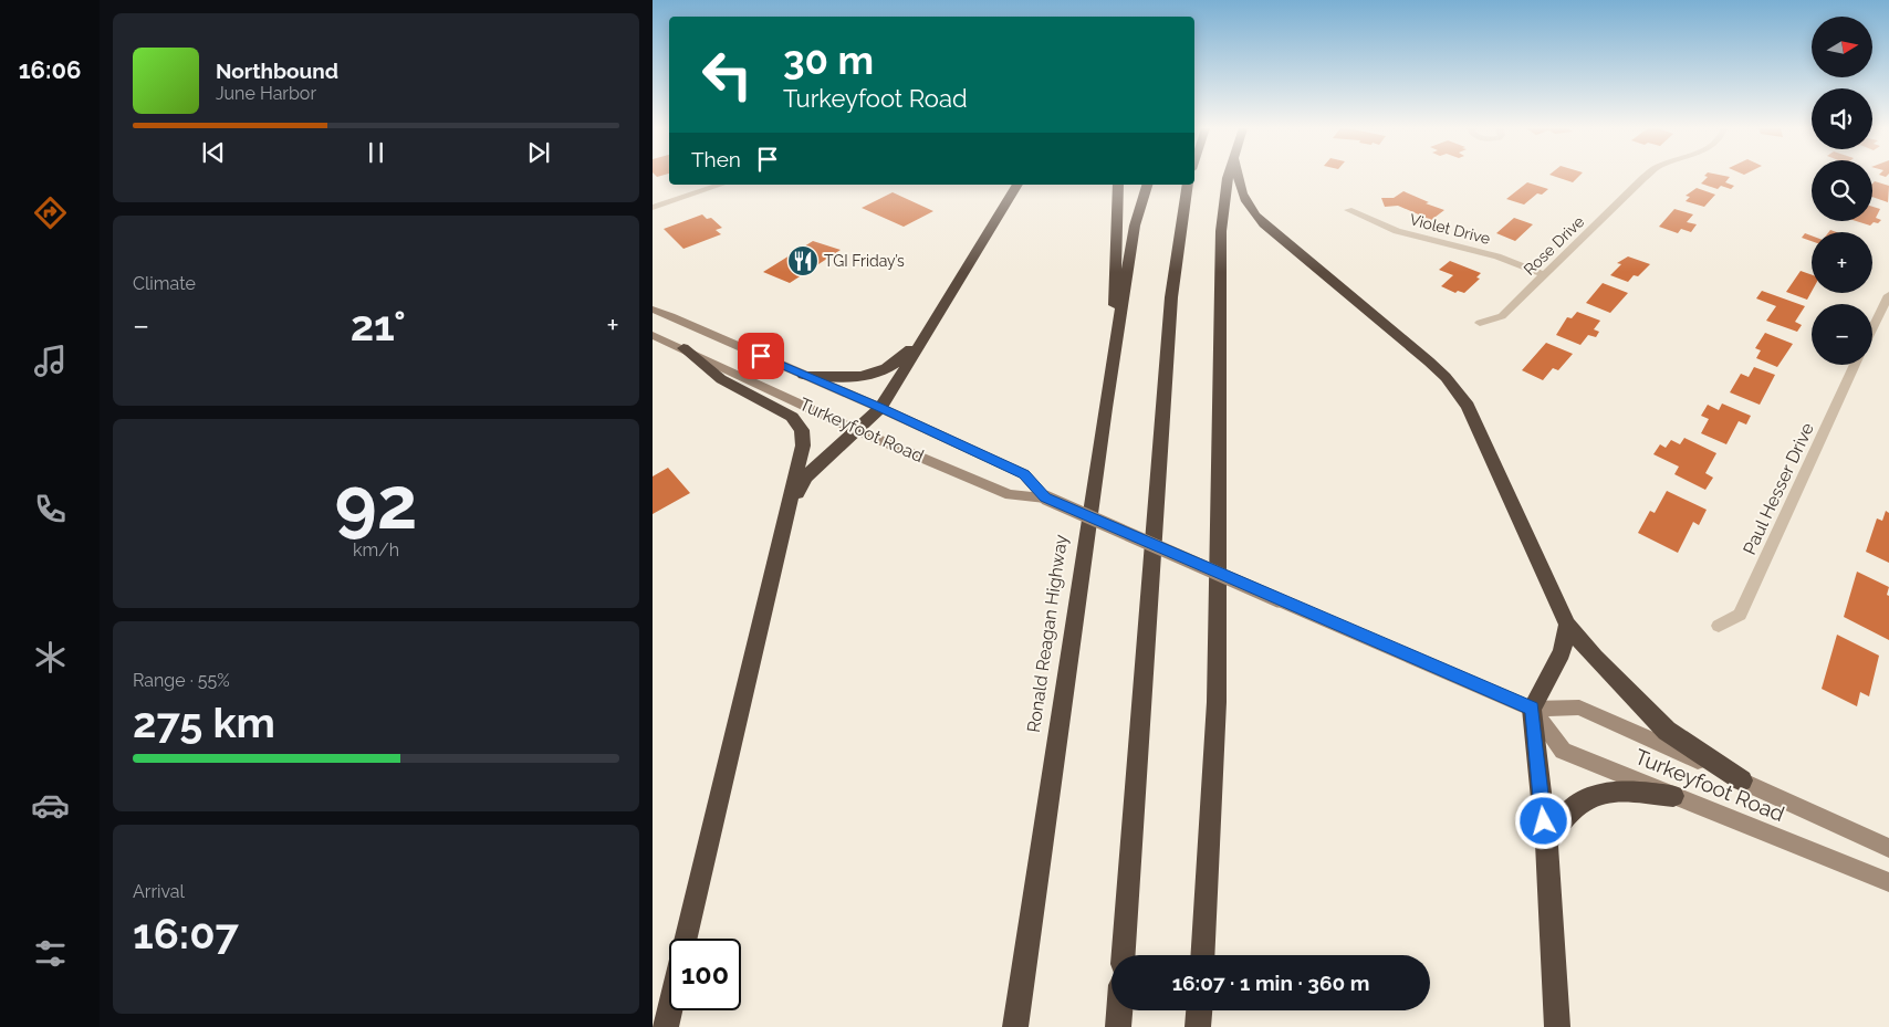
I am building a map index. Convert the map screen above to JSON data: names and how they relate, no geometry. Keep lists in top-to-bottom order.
{
  "streets": {
    "highway": ["Ronald Reagan Highway"],
    "main road": ["Turkeyfoot Road"],
    "street": ["Violet Drive", "Rose Drive", "Paul Hesser Drive"]
  },
  "crossings": [
    ["Violet Drive", "Rose Drive"]
  ],
  "places": {
    "restaurant": ["TGI Friday’s"]
  },
  "north": "right",
  "page": {
    "tabs": "16:06",
    "map_buttons": ["+", "−"],
    "turn": ["30 m", "Turkeyfoot Road"],
    "song": ["Northbound", "June Harbor"],
    "then": "Then",
    "tile": [
      "Climate",
      ["92", "km/h"],
      ["Range · 55%", "275 km"],
      ["Arrival", "16:07"]
    ],
    "heat": ["−", "21°", "+"],
    "limit": "100",
    "trip": "16:07 · 1 min · 360 m"
  }
}
